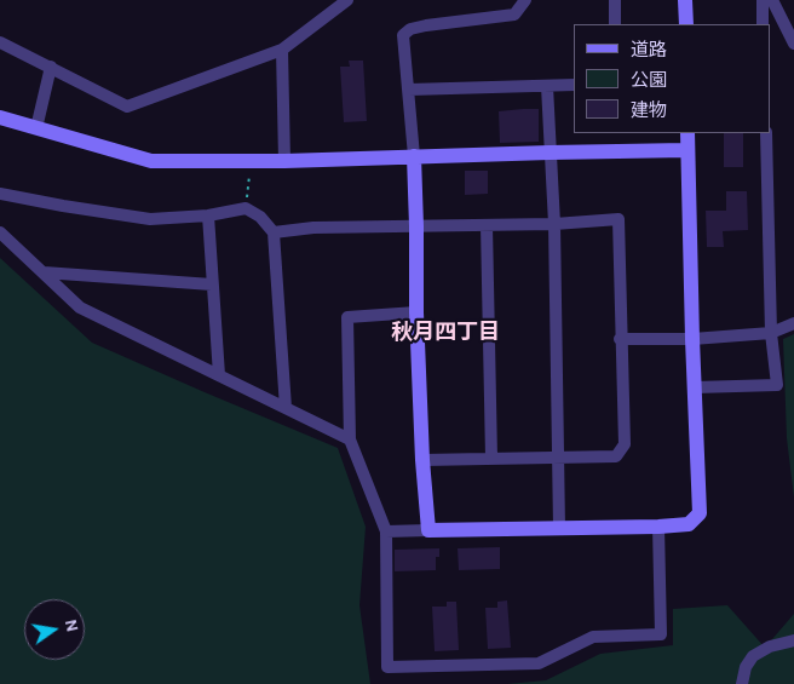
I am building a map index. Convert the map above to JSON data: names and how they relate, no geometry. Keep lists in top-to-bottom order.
{
  "districts": ["秋月四丁目"],
  "legend": ["道路", "公園", "建物"],
  "north": "right"
}
